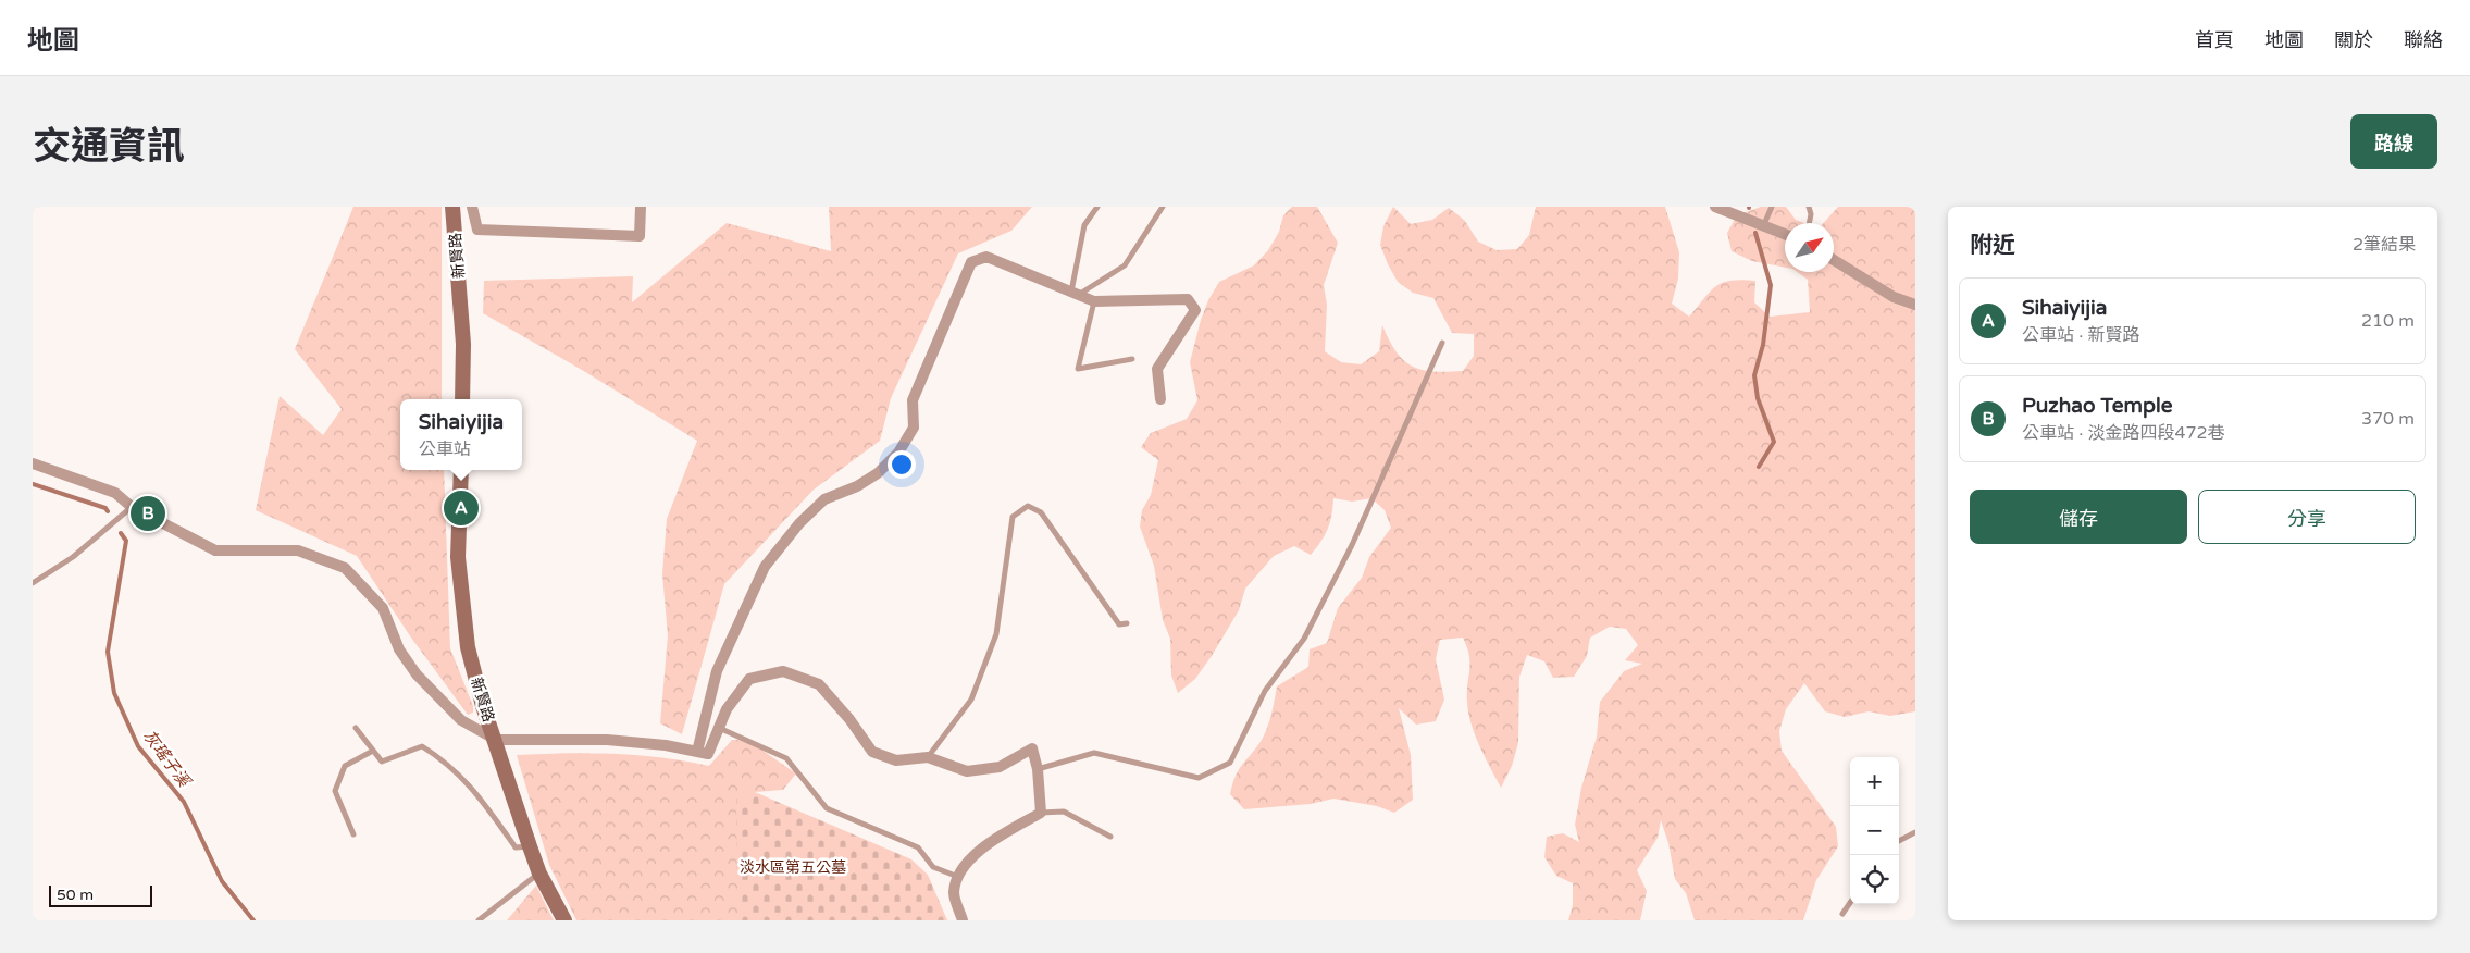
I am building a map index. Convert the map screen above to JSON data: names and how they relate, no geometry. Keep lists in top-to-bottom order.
{
  "streets": {
    "street": ["新賢路"]
  },
  "water": ["灰瑤子溪"],
  "parks": ["淡水區第五公墓"],
  "scale_bar": "50 m",
  "north": "top right",
  "page": {
    "header": "地圖",
    "nav": [
      "首頁",
      "地圖",
      "關於",
      "聯絡"
    ],
    "title": "交通資訊",
    "buttons": [
      "路線",
      ["儲存", "分享"]
    ],
    "heading": ["附近", "2筆結果"],
    "list": [
      {
        "mark": "A",
        "name": "Sihaiyijia",
        "note": "公車站 · 新賢路",
        "value": "210 m"
      },
      {
        "mark": "B",
        "name": "Puzhao Temple",
        "note": "公車站 · 淡金路四段472巷",
        "value": "370 m"
      }
    ],
    "popup": ["Sihaiyijia", "公車站"],
    "pins": ["A", "B"],
    "map_buttons": ["+", "−"],
    "scale": "50 m"
  }
}
